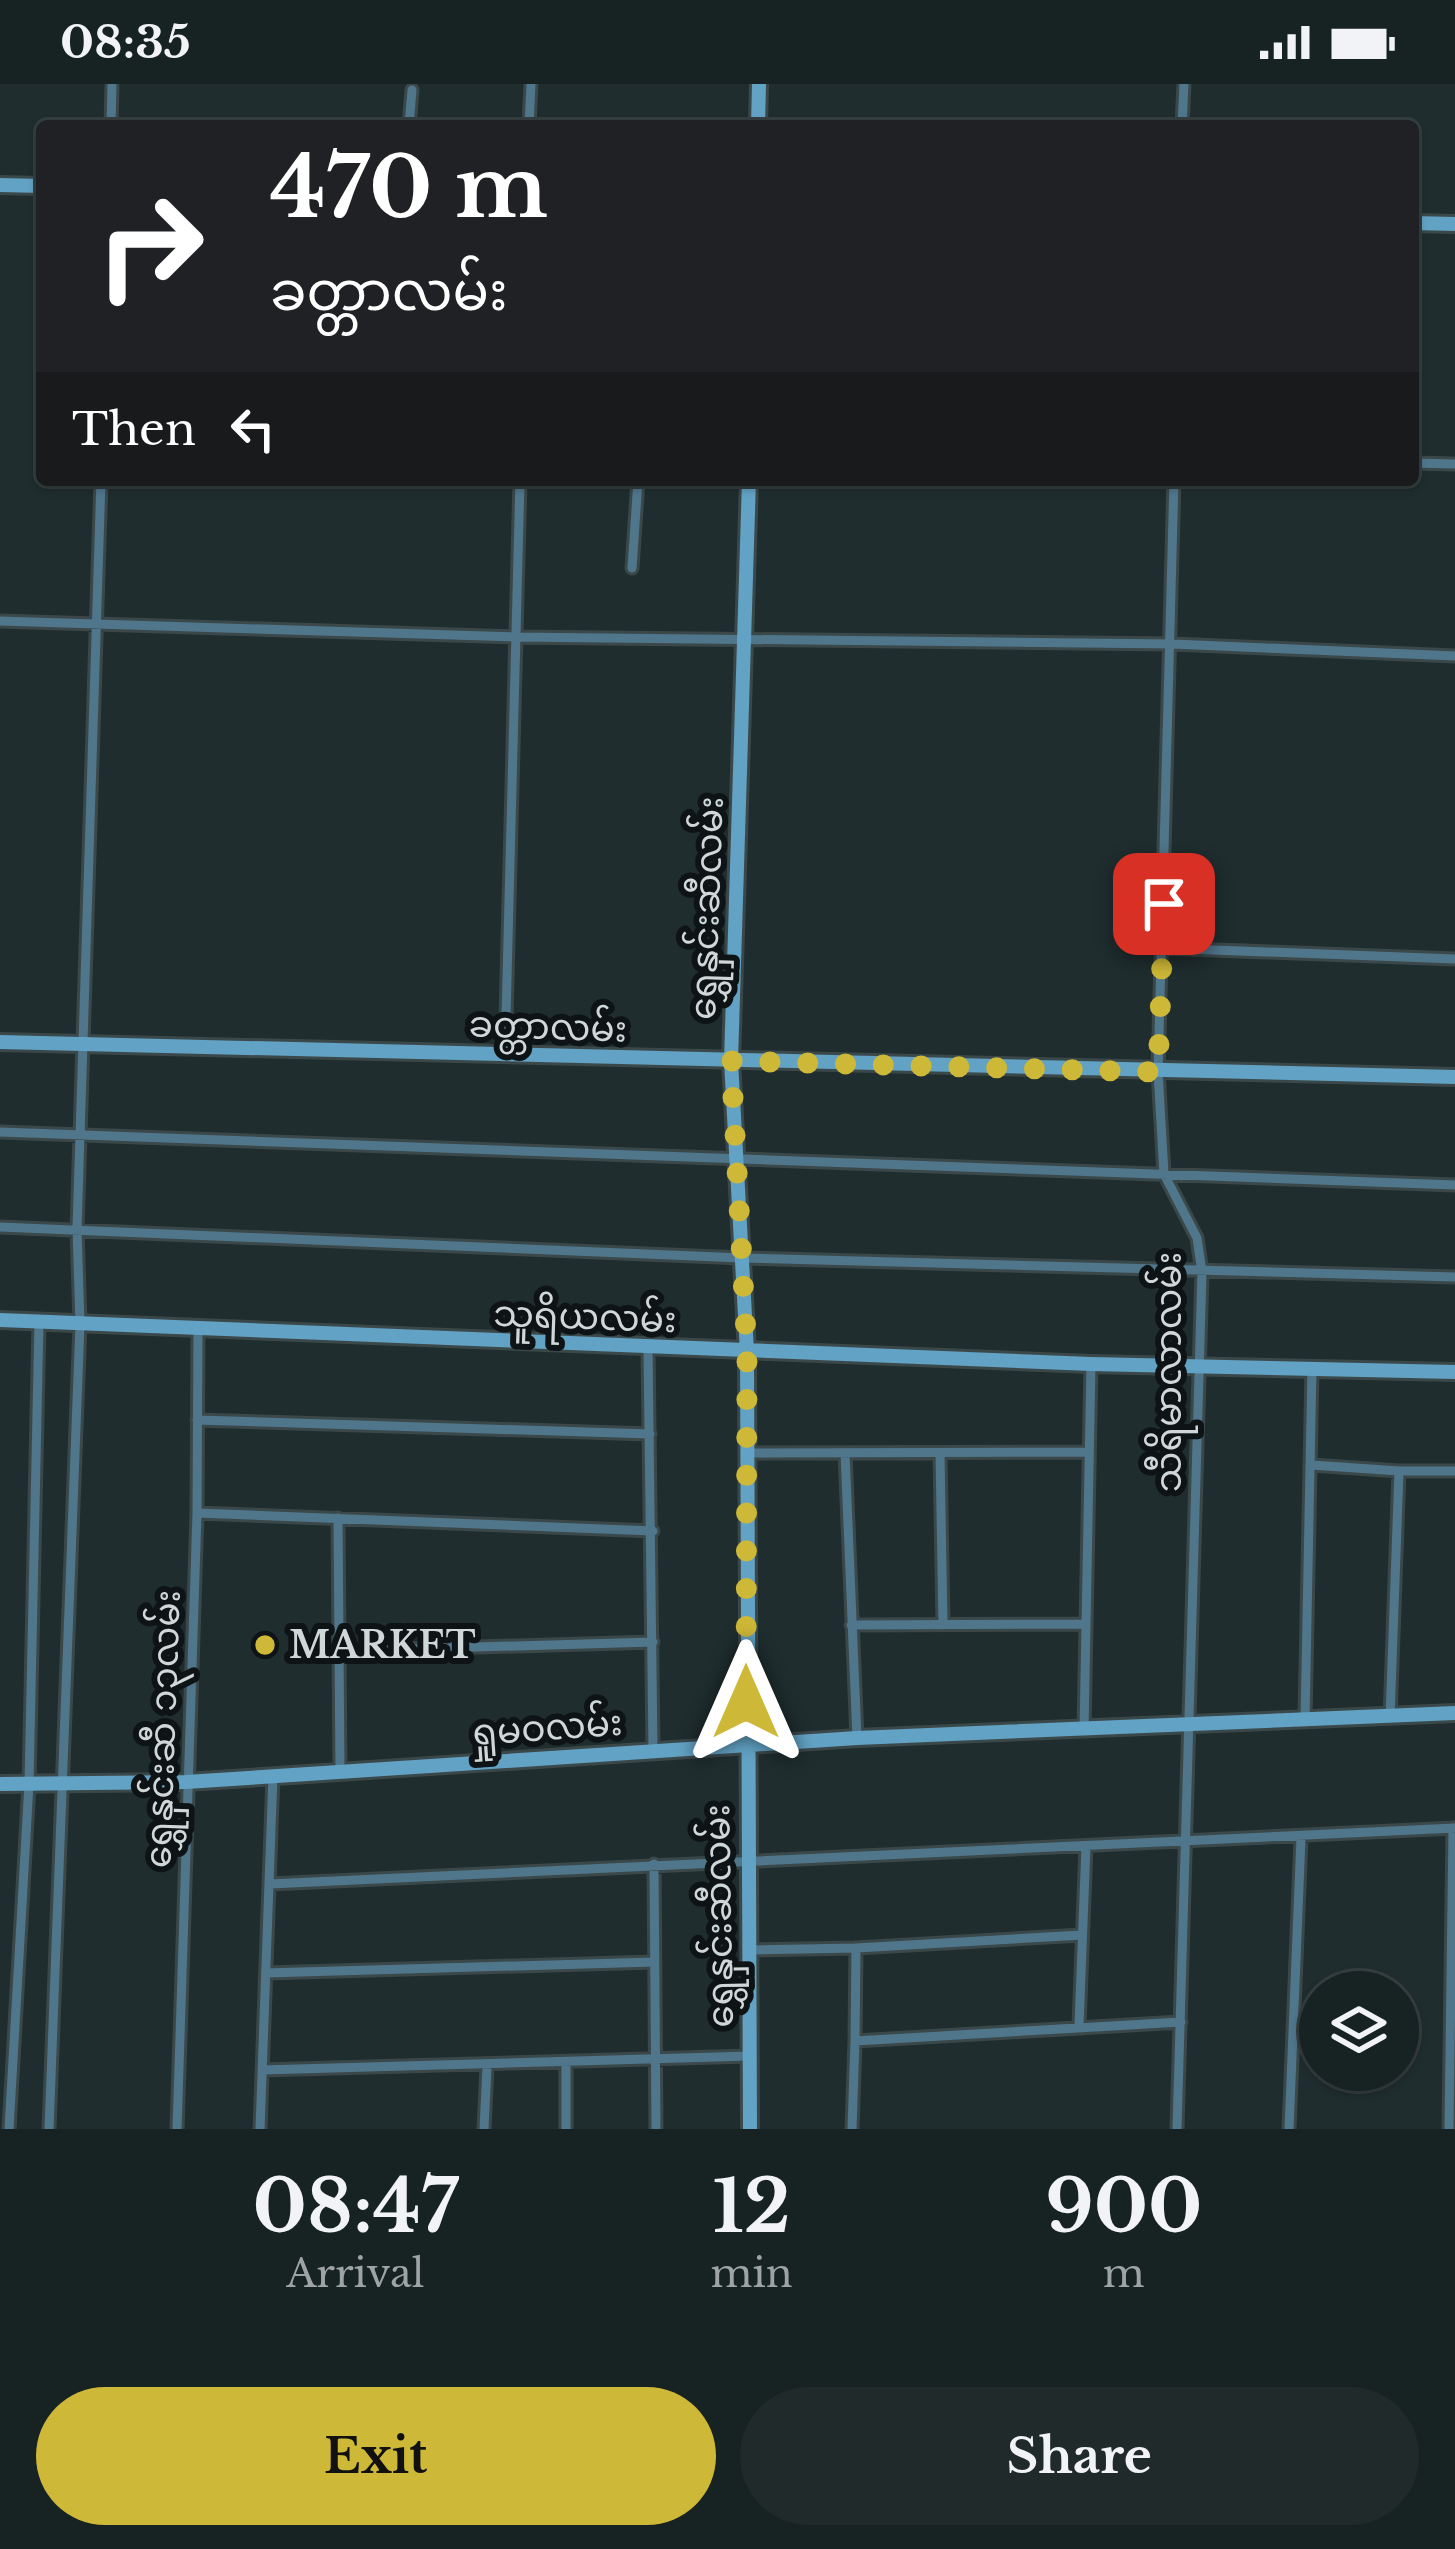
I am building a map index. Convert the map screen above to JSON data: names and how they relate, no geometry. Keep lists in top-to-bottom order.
{
  "streets": {
    "street": [
      "ရွှေနှင်းဆီလမ်း",
      "ခတ္တာလမ်း",
      "သူရိယလမ်း",
      "သီရိမာလာလမ်း",
      "ရှုမဝလမ်း",
      "ရွှေနှင်းဆီ ၁၃လမ်း"
    ]
  },
  "crossings": [
    ["ရွှေနှင်းဆီလမ်း", "ခတ္တာလမ်း"],
    ["ရွှေနှင်းဆီလမ်း", "သူရိယလမ်း"],
    ["ရွှေနှင်းဆီလမ်း", "ရှုမဝလမ်း"],
    ["ခတ္တာလမ်း", "သီရိမာလာလမ်း"],
    ["သူရိယလမ်း", "သီရိမာလာလမ်း"],
    ["သူရိယလမ်း", "ရွှေနှင်းဆီ ၁၃လမ်း"],
    ["သီရိမာလာလမ်း", "ရှုမဝလမ်း"],
    ["ရှုမဝလမ်း", "ရွှေနှင်းဆီ ၁၃လမ်း"]
  ],
  "places": ["MARKET"],
  "page": {
    "status": "08:35",
    "turn": ["470 m", "ခတ္တာလမ်း"],
    "then": "Then",
    "eta": [
      "08:47",
      "Arrival",
      "12",
      "min",
      "900",
      "m"
    ],
    "buttons": ["Exit", "Share"]
  }
}
